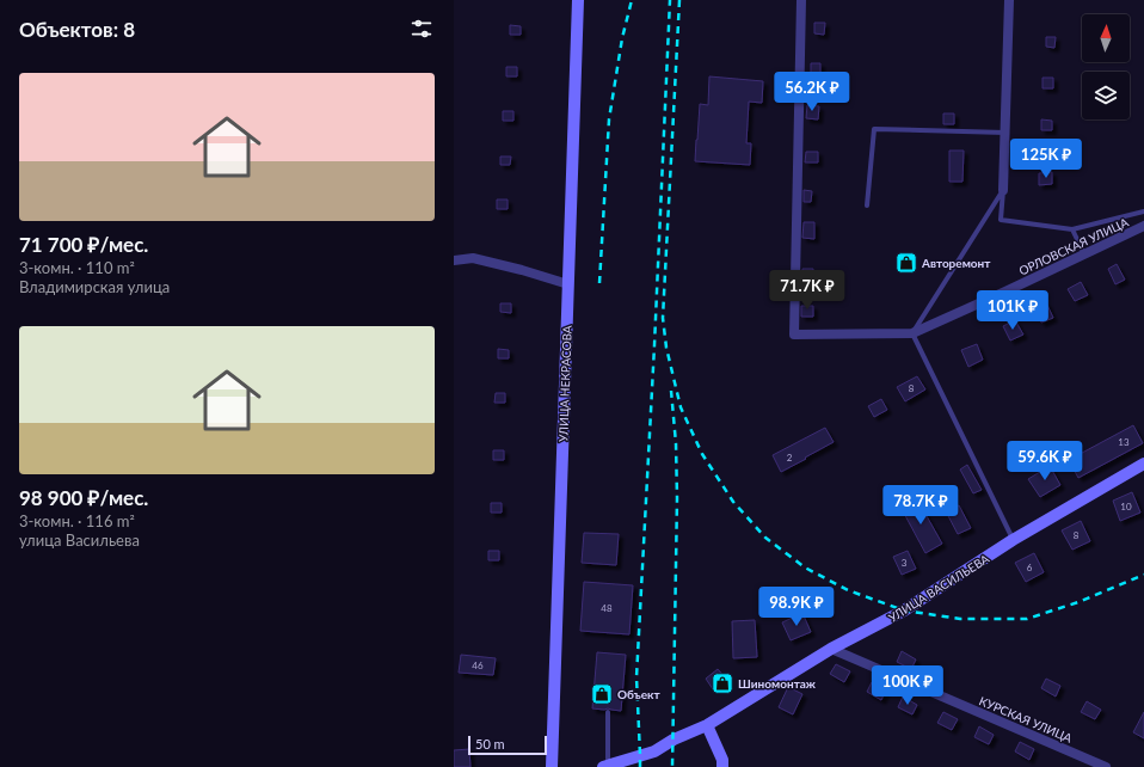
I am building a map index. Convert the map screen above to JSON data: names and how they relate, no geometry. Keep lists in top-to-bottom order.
{
  "streets": {
    "street": [
      "ОРЛОВСКАЯ УЛИЦА",
      "УЛИЦА НЕКРАСОВА",
      "УЛИЦА ВАСИЛЬЕВА",
      "КУРСКАЯ УЛИЦА"
    ]
  },
  "crossings": [
    ["УЛИЦА ВАСИЛЬЕВА", "КУРСКАЯ УЛИЦА"]
  ],
  "places": {
    "shop": ["Авторемонт", "Шиномонтаж", "Объект"]
  },
  "house_numbers": [
    "8",
    "13",
    "2",
    "10",
    "8",
    "3",
    "6",
    "48",
    "46"
  ],
  "scale_bar": "50 m",
  "north": "top",
  "page": {
    "heading": "Объектов: 8",
    "list": [
      {
        "name": "71 700 ₽/мес.",
        "note": "3-комн. · 110 m² · Владимирская улица"
      },
      {
        "name": "98 900 ₽/мес.",
        "note": "3-комн. · 116 m² · улица Васильева"
      }
    ],
    "price": [
      "56.2K ₽",
      "125K ₽",
      "71.7K ₽",
      "101K ₽",
      "59.6K ₽",
      "78.7K ₽",
      "98.9K ₽",
      "100K ₽"
    ],
    "scale": "50 m"
  }
}
